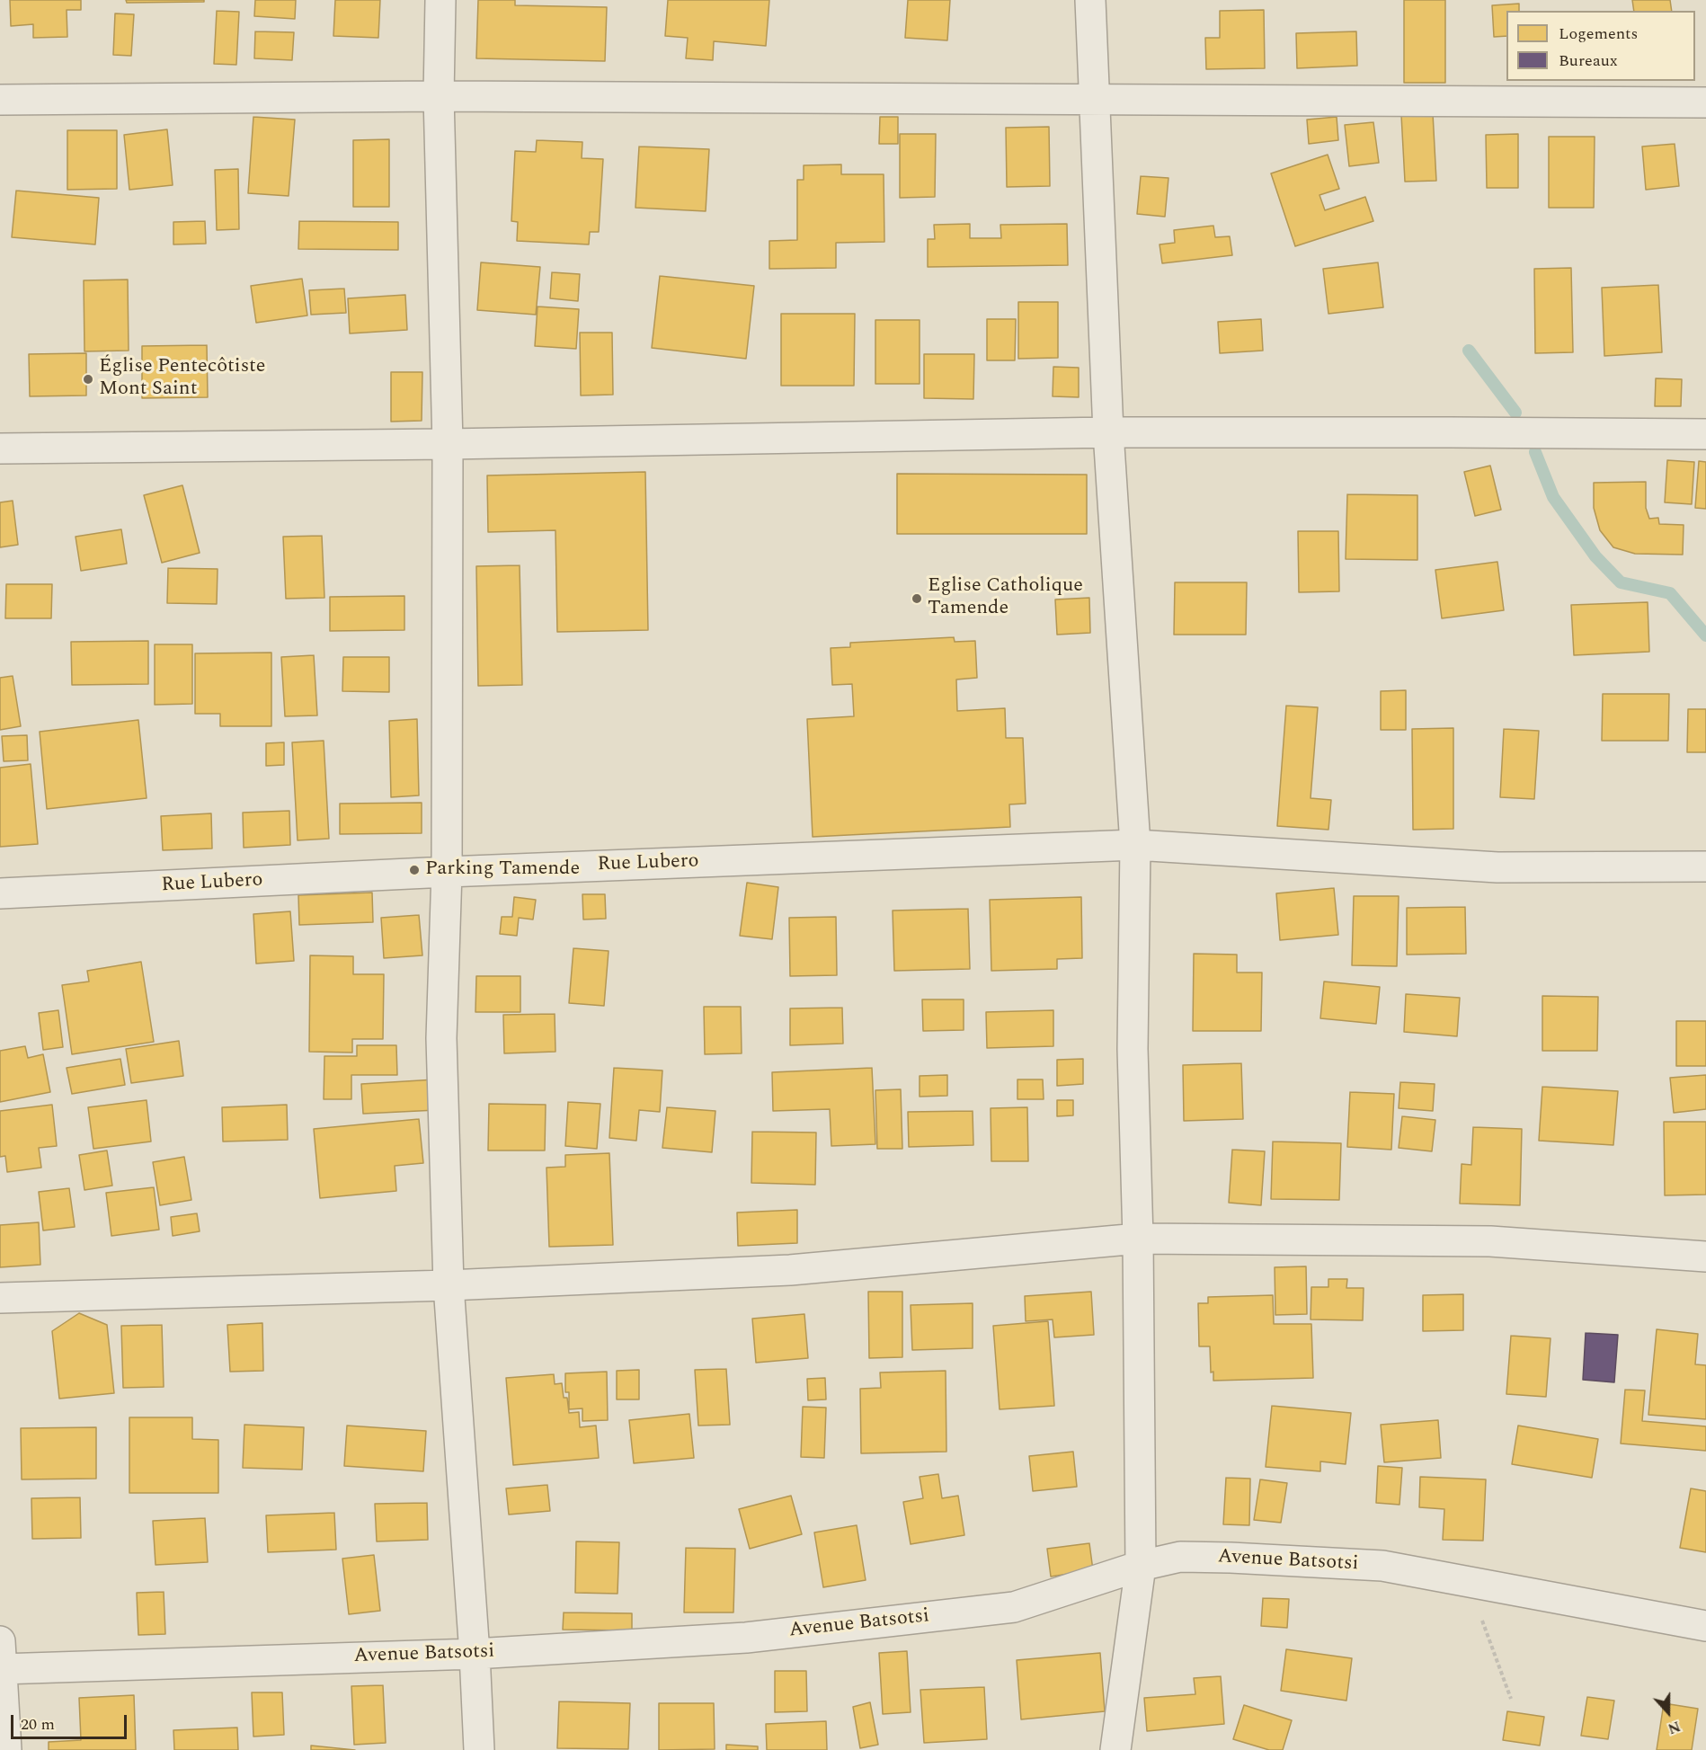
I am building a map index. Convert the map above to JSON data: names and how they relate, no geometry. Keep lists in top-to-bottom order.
{
  "streets": {
    "street": ["Rue Lubero", "Avenue Batsotsi"]
  },
  "places": ["Église Pentecôtiste Mont Saint", "Eglise Catholique Tamende", "Parking Tamende"],
  "legend": ["Logements", "Bureaux"],
  "scale_bar": "20 m",
  "north": "bottom"
}
